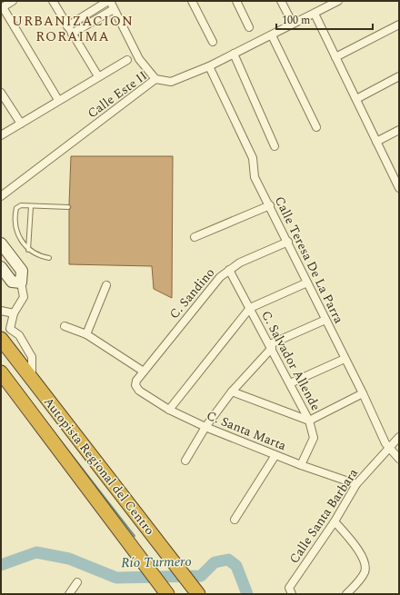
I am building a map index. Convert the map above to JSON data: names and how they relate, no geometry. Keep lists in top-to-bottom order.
{
  "streets": {
    "highway": ["Autopista Regional del Centro"],
    "street": [
      "Calle Este II",
      "Calle Teresa De La Parra",
      "C. Sandino",
      "C. Salvador Allende",
      "C. Santa Marta",
      "Calle Santa Barbara"
    ]
  },
  "crossings": [
    ["Calle Este II", "Calle Teresa De La Parra"],
    ["Calle Teresa De La Parra", "C. Sandino"],
    ["Calle Teresa De La Parra", "Calle Santa Barbara"],
    ["C. Sandino", "C. Salvador Allende"],
    ["C. Sandino", "C. Santa Marta"],
    ["C. Salvador Allende", "C. Santa Marta"],
    ["C. Santa Marta", "Calle Santa Barbara"]
  ],
  "districts": ["URBANIZACION RORAIMA"],
  "water": ["Río Turmero"],
  "scale_bar": "100 m"
}
